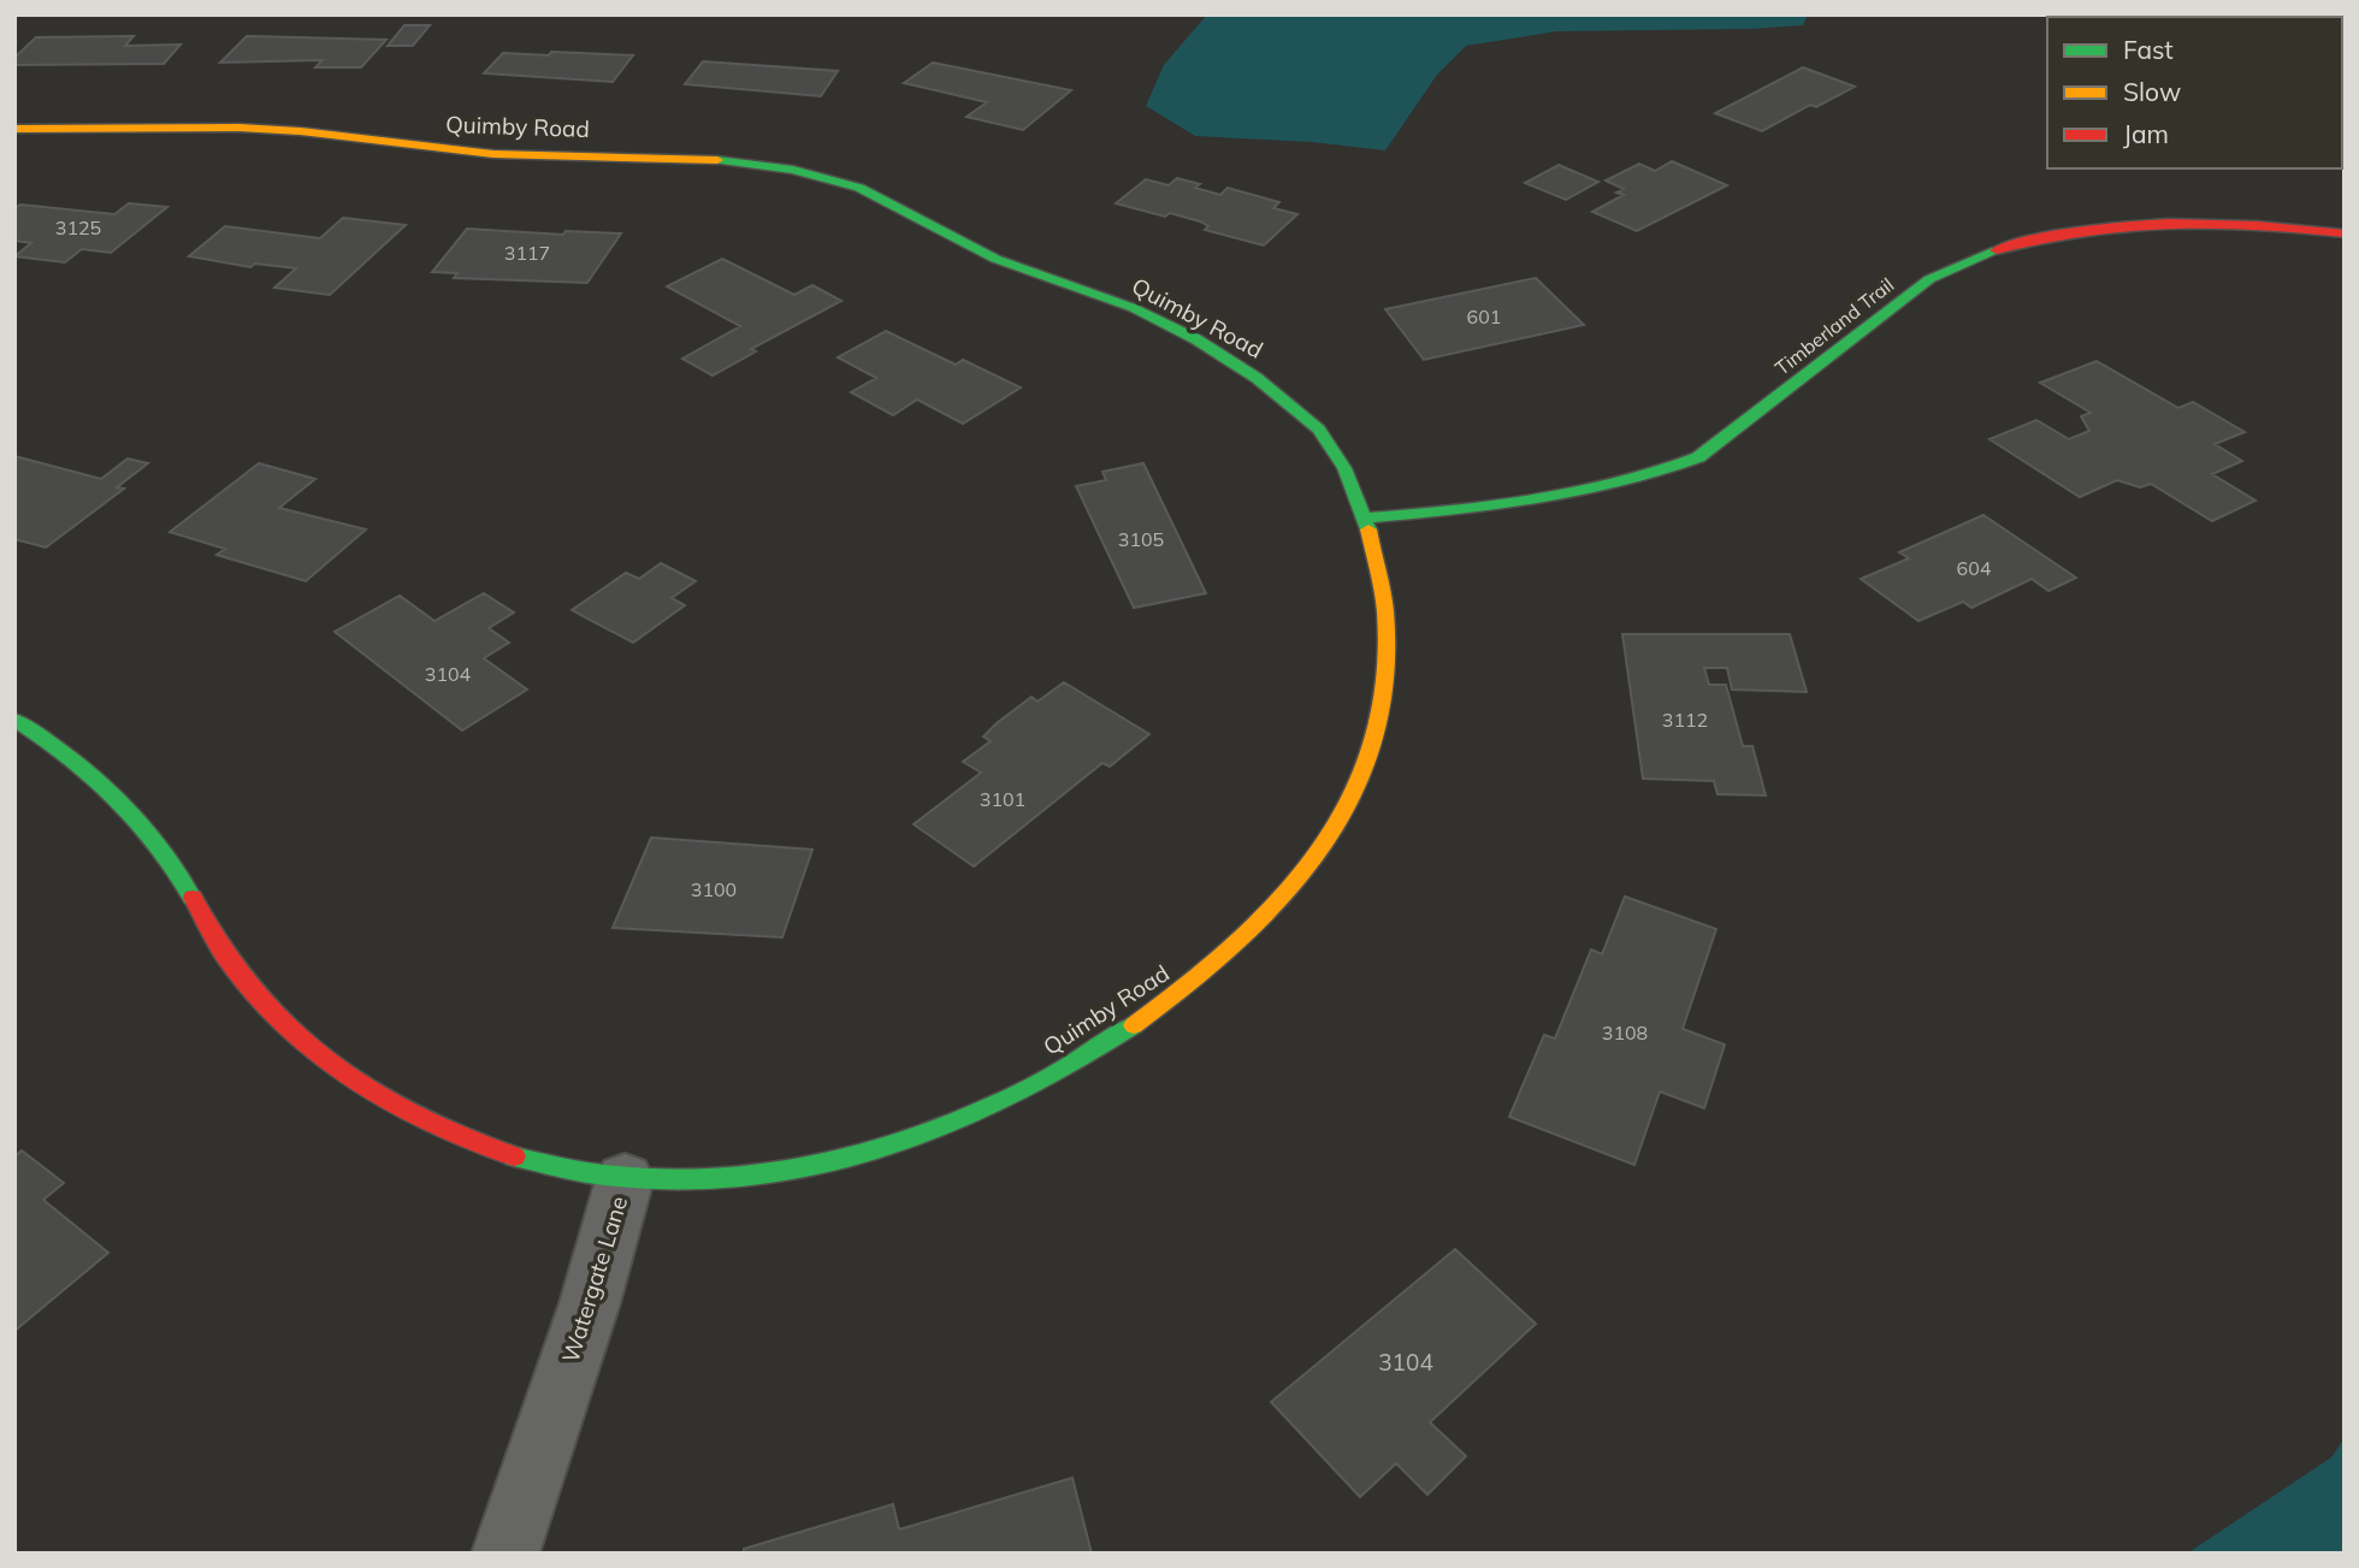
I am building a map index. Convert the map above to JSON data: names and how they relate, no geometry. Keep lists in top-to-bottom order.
{
  "streets": {
    "street": ["Quimby Road", "Timberland Trail", "Watergate Lane"]
  },
  "crossings": [
    ["Quimby Road", "Timberland Trail"],
    ["Quimby Road", "Watergate Lane"]
  ],
  "house_numbers": [
    "3125",
    "3117",
    "601",
    "3105",
    "604",
    "3104",
    "3112",
    "3101",
    "3100",
    "3108",
    "3104"
  ],
  "legend": ["Fast", "Slow", "Jam"]
}
